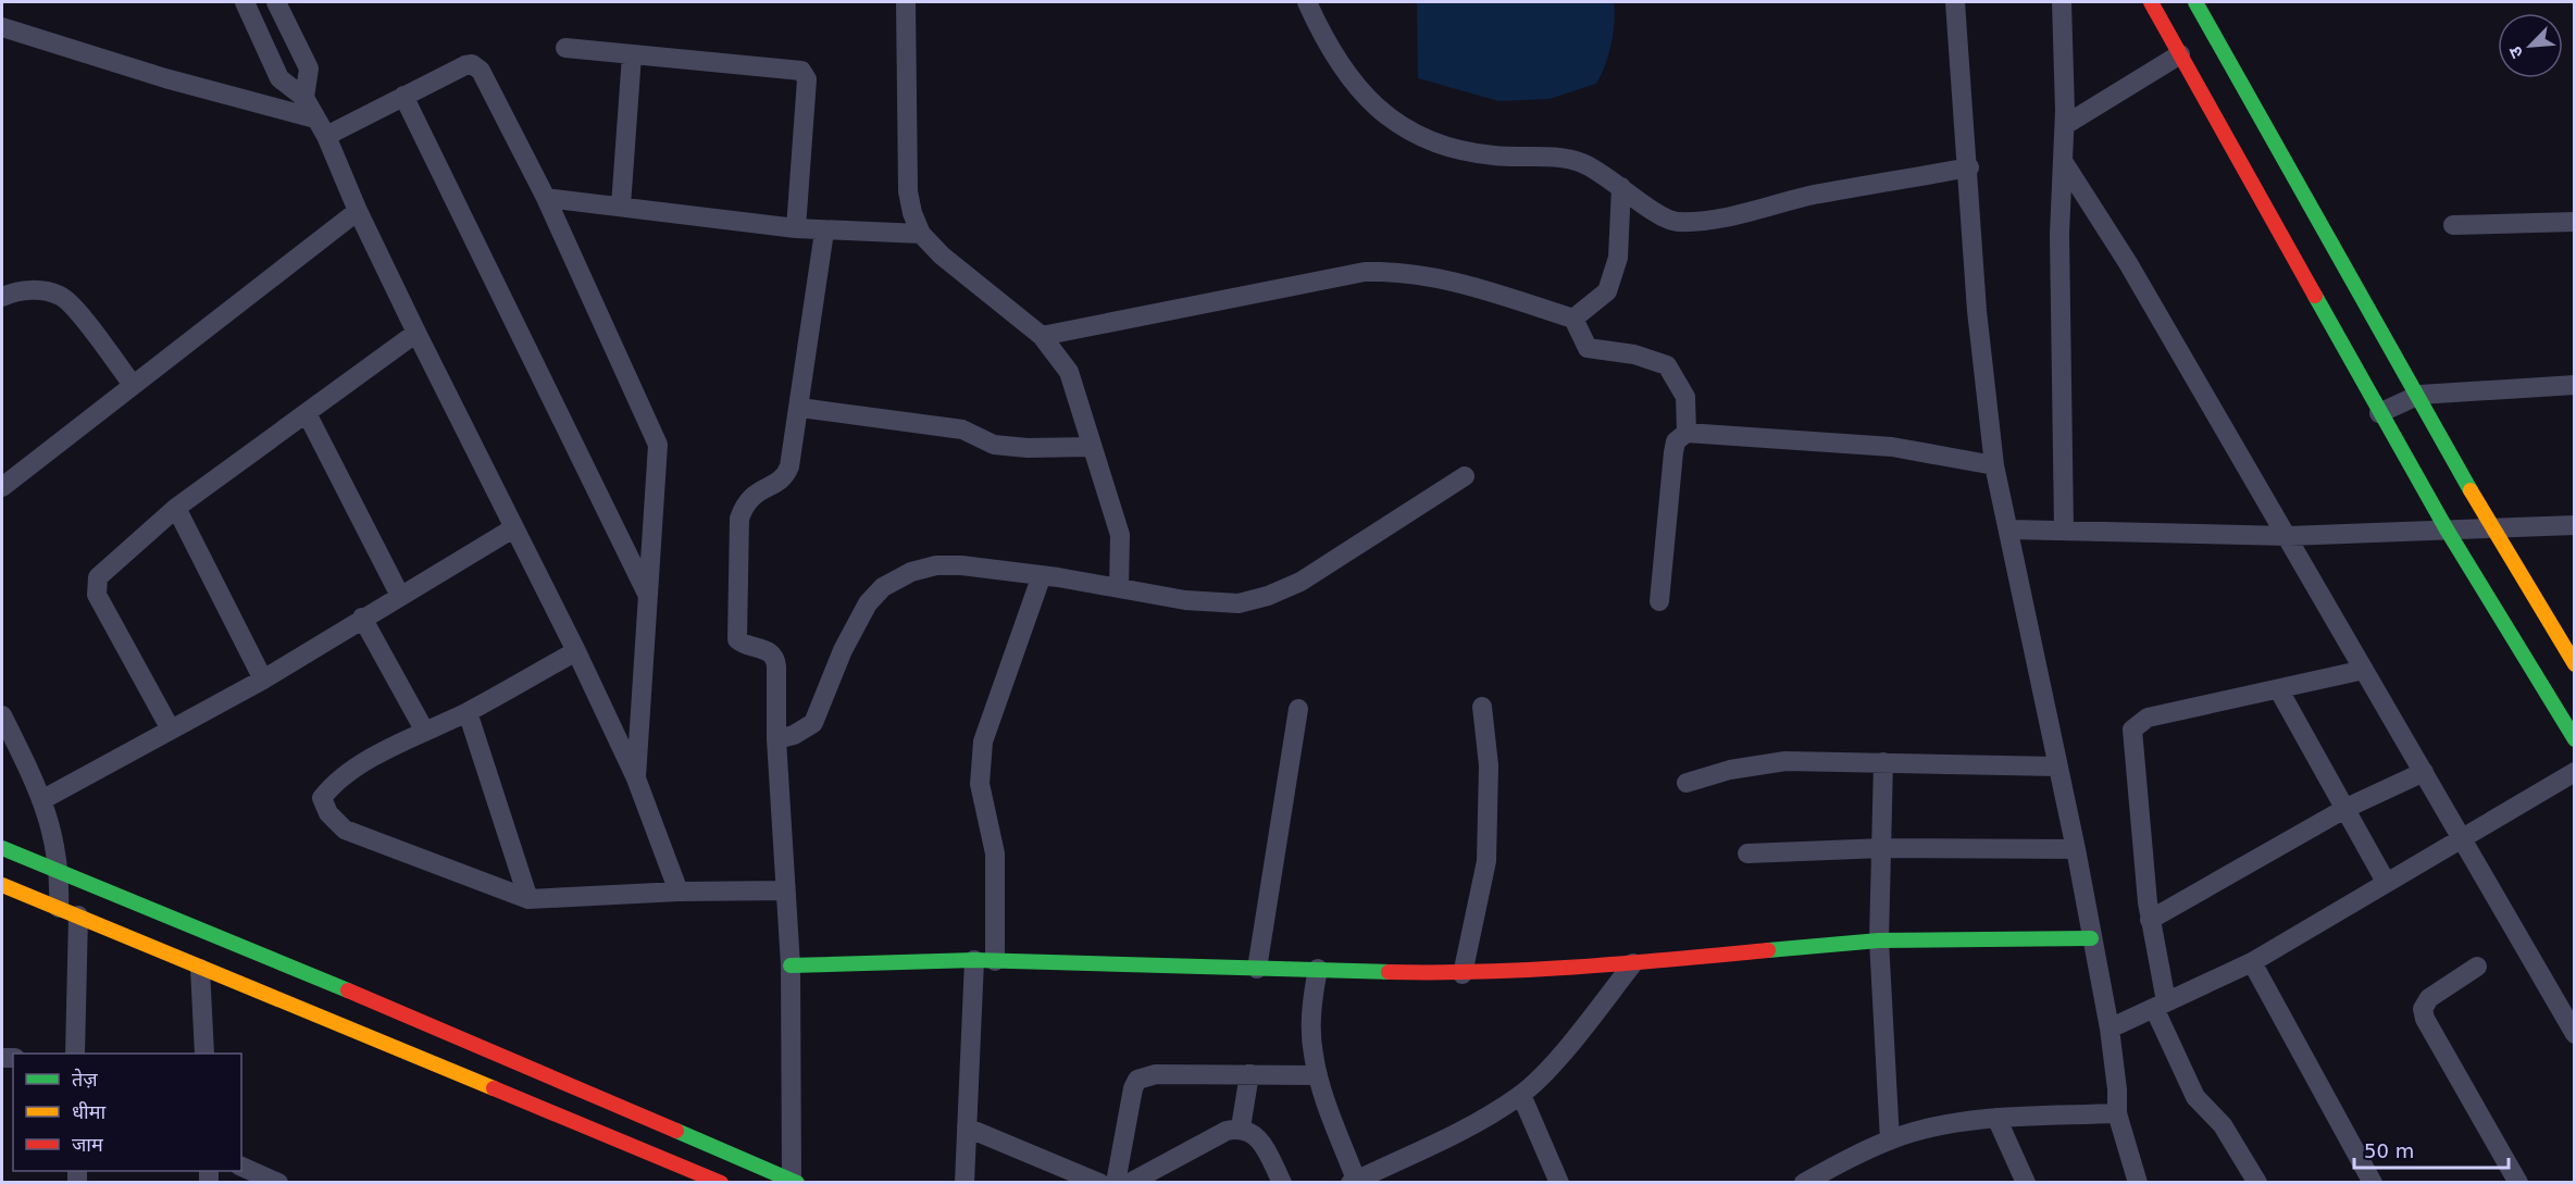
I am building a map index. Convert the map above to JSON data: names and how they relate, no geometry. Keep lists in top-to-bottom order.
{
  "legend": ["तेज़", "धीमा", "जाम"],
  "scale_bar": "50 m",
  "north": "bottom left"
}
